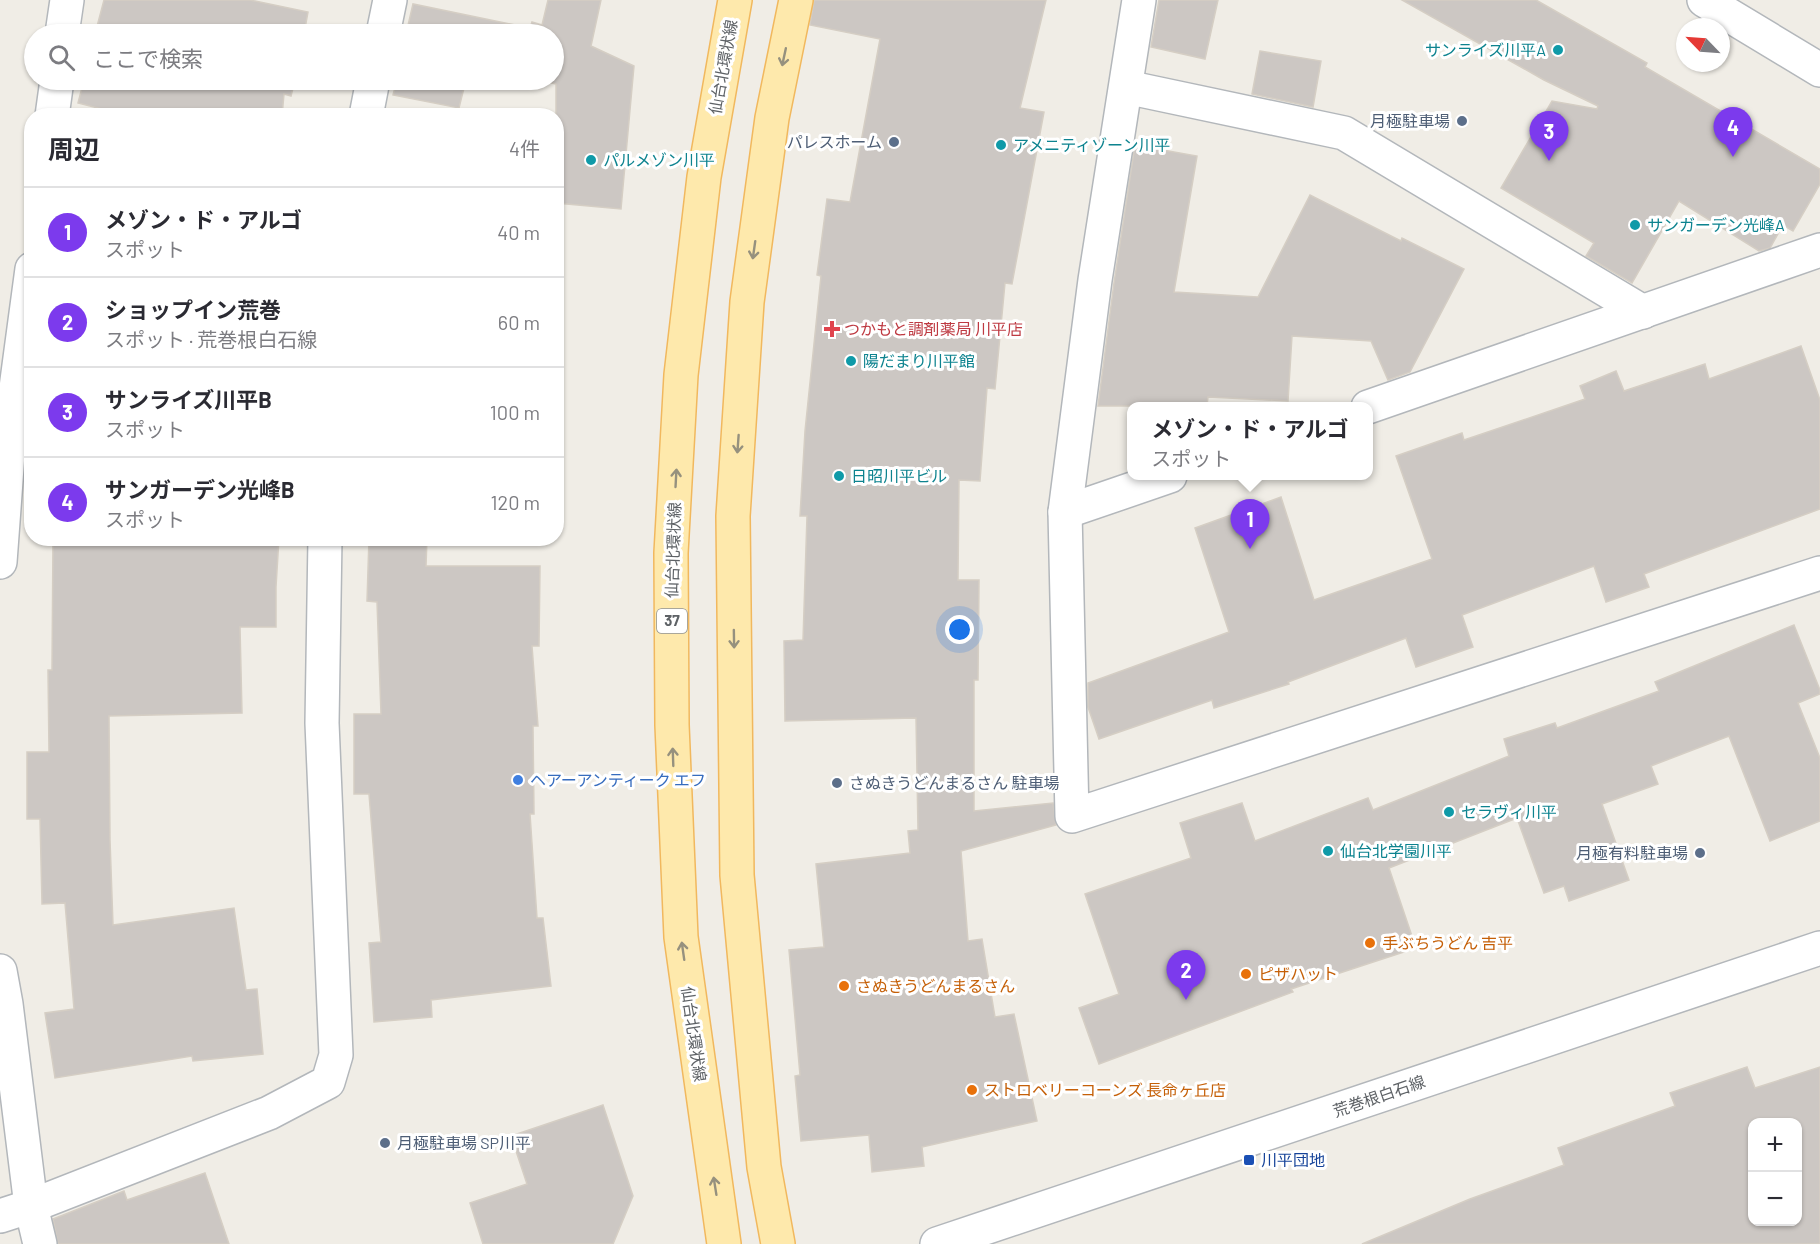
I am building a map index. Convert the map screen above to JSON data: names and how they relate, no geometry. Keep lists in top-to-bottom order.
{
  "streets": {
    "main road": ["仙台北環状線", "37"],
    "street": ["荒巻根白石線"]
  },
  "places": {
    "other": [
      "サンライズ川平A",
      "月極駐車場",
      "パレスホーム",
      "アメニティゾーン川平",
      "パルメゾン川平",
      "サンガーデン光峰A",
      "陽だまり川平館",
      "日昭川平ビル",
      "ヘアーアンティーク エフ",
      "さぬきうどんまるさん 駐車場",
      "セラヴィ川平",
      "仙台北学園川平",
      "月極有料駐車場",
      "手ぶちうどん 吉平",
      "ピザハット",
      "さぬきうどんまるさん",
      "ストロベリーコーンズ 長命ヶ丘店",
      "月極駐車場 SP川平"
    ],
    "health": ["つかもと調剤薬局 川平店"],
    "transit": ["川平団地"]
  },
  "north": "top left",
  "page": {
    "search": "ここで検索",
    "pins": [
      "4",
      "3",
      "1",
      "2"
    ],
    "heading": ["周辺", "4件"],
    "list": [
      {
        "mark": "1",
        "name": "メゾン・ド・アルゴ",
        "note": "スポット",
        "value": "40 m"
      },
      {
        "mark": "2",
        "name": "ショップイン荒巻",
        "note": "スポット · 荒巻根白石線",
        "value": "60 m"
      },
      {
        "mark": "3",
        "name": "サンライズ川平B",
        "note": "スポット",
        "value": "100 m"
      },
      {
        "mark": "4",
        "name": "サンガーデン光峰B",
        "note": "スポット",
        "value": "120 m"
      }
    ],
    "popup": ["メゾン・ド・アルゴ", "スポット"],
    "map_buttons": ["+", "−"]
  }
}
